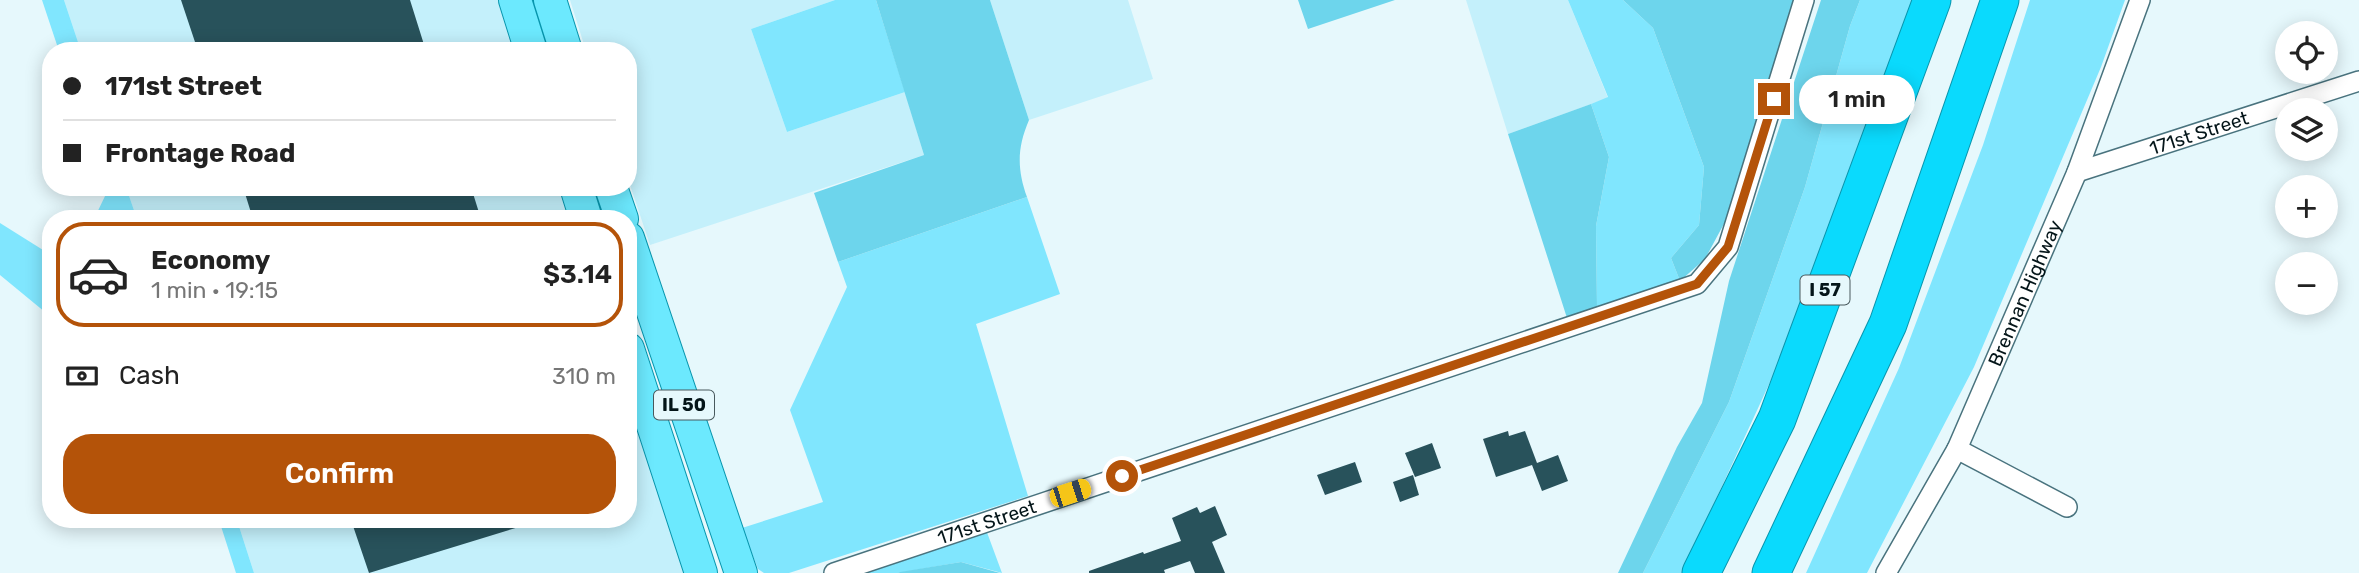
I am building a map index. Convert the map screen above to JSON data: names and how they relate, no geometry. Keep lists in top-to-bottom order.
{
  "streets": {
    "highway": ["I 57"],
    "main road": ["IL 50"],
    "street": ["171st Street", "Brennan Highway"]
  },
  "crossings": [
    ["171st Street", "Brennan Highway"]
  ],
  "page": {
    "map_buttons": ["+", "−"],
    "banner": ["171st Street", "Frontage Road"],
    "bubble": "1 min",
    "list": [
      {
        "name": "Economy",
        "note": "1 min · 19:15",
        "value": "$3.14"
      }
    ],
    "pay": ["Cash", "310 m"],
    "buttons": "Confirm"
  }
}
